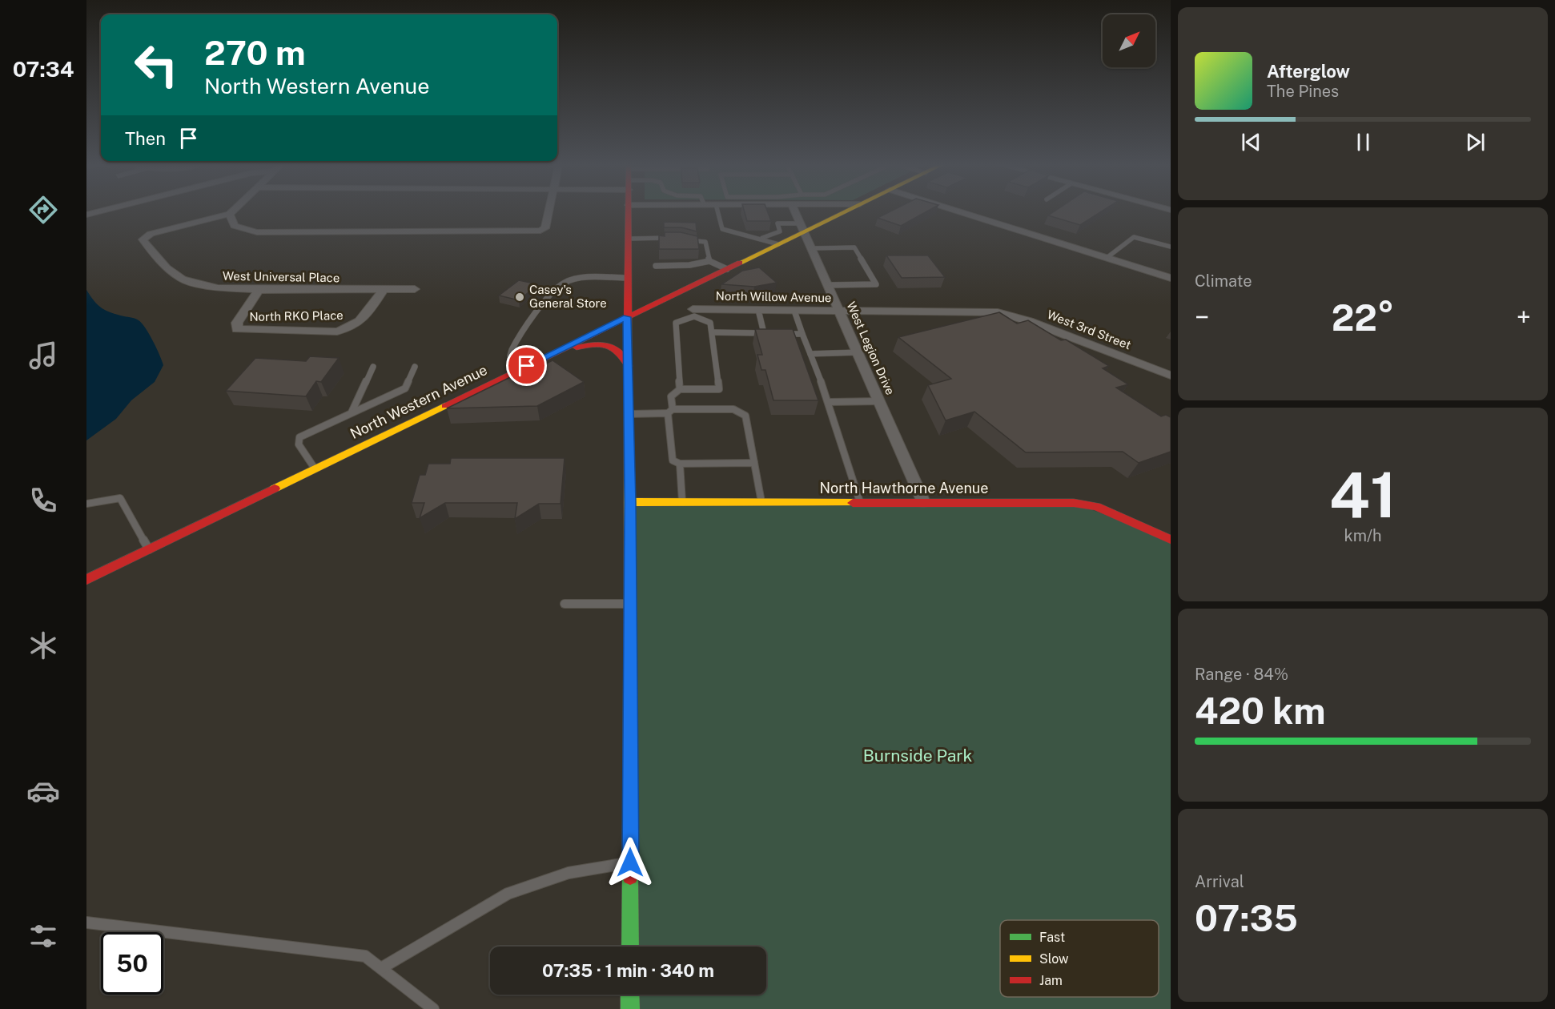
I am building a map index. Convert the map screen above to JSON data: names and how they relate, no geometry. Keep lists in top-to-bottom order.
{
  "streets": {
    "street": [
      "West Universal Place",
      "North Willow Avenue",
      "North RKO Place",
      "West 3rd Street",
      "West Legion Drive",
      "North Western Avenue",
      "North Hawthorne Avenue"
    ]
  },
  "crossings": [
    ["West Universal Place", "North RKO Place"],
    ["North Willow Avenue", "West 3rd Street"],
    ["North Willow Avenue", "West Legion Drive"],
    ["West Legion Drive", "North Western Avenue"],
    ["West Legion Drive", "North Hawthorne Avenue"]
  ],
  "parks": ["Burnside Park"],
  "places": ["Casey's General Store"],
  "legend": ["Fast", "Slow", "Jam"],
  "north": "top right",
  "page": {
    "tabs": "07:34",
    "turn": ["270 m", "North Western Avenue"],
    "song": ["Afterglow", "The Pines"],
    "then": "Then",
    "tile": [
      "Climate",
      ["41", "km/h"],
      ["Range · 84%", "420 km"],
      ["Arrival", "07:35"]
    ],
    "heat": ["−", "22°", "+"],
    "limit": "50",
    "trip": "07:35 · 1 min · 340 m"
  }
}
